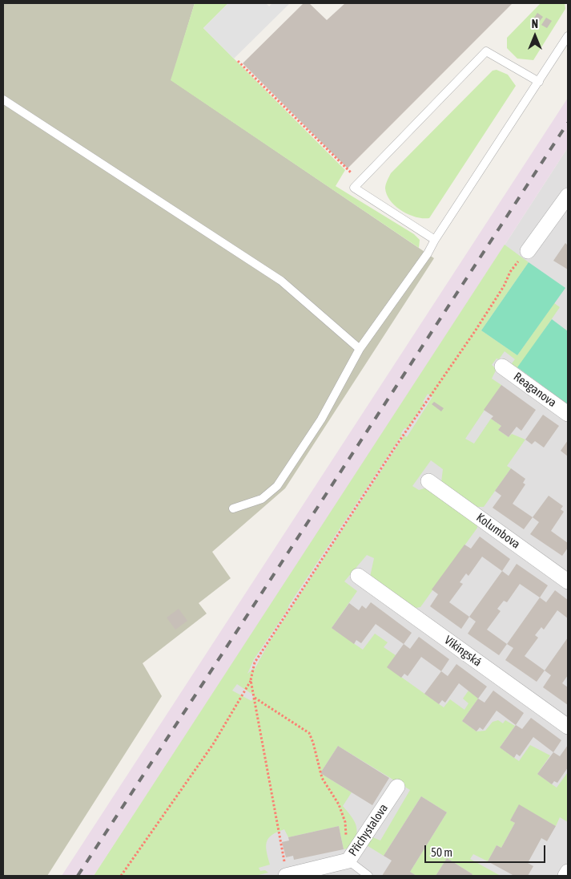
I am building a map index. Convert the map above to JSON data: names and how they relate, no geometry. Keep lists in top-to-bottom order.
{
  "streets": {
    "street": [
      "Reaganova",
      "Kolumbova",
      "Vikingská",
      "Přichystalova"
    ]
  },
  "scale_bar": "50 m",
  "north": "top"
}
